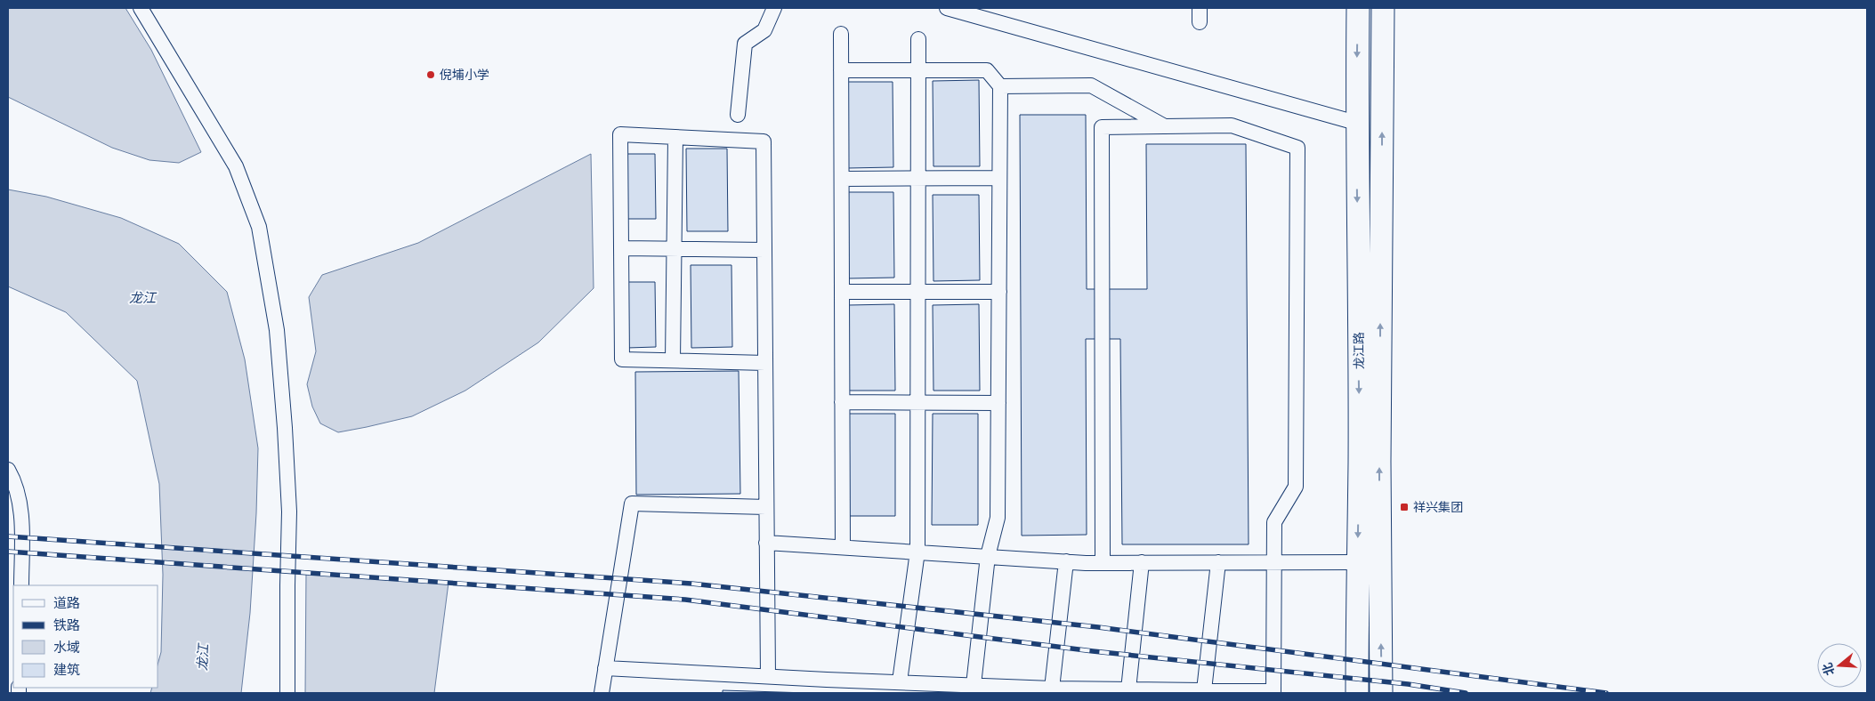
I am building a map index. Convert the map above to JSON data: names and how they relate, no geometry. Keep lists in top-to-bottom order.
{
  "streets": {
    "main road": ["龙江路"]
  },
  "water": ["龙江"],
  "places": {
    "other": ["倪埔小学"],
    "transit": ["祥兴集团"]
  },
  "legend": [
    "道路",
    "铁路",
    "水域",
    "建筑"
  ],
  "north": "left"
}
